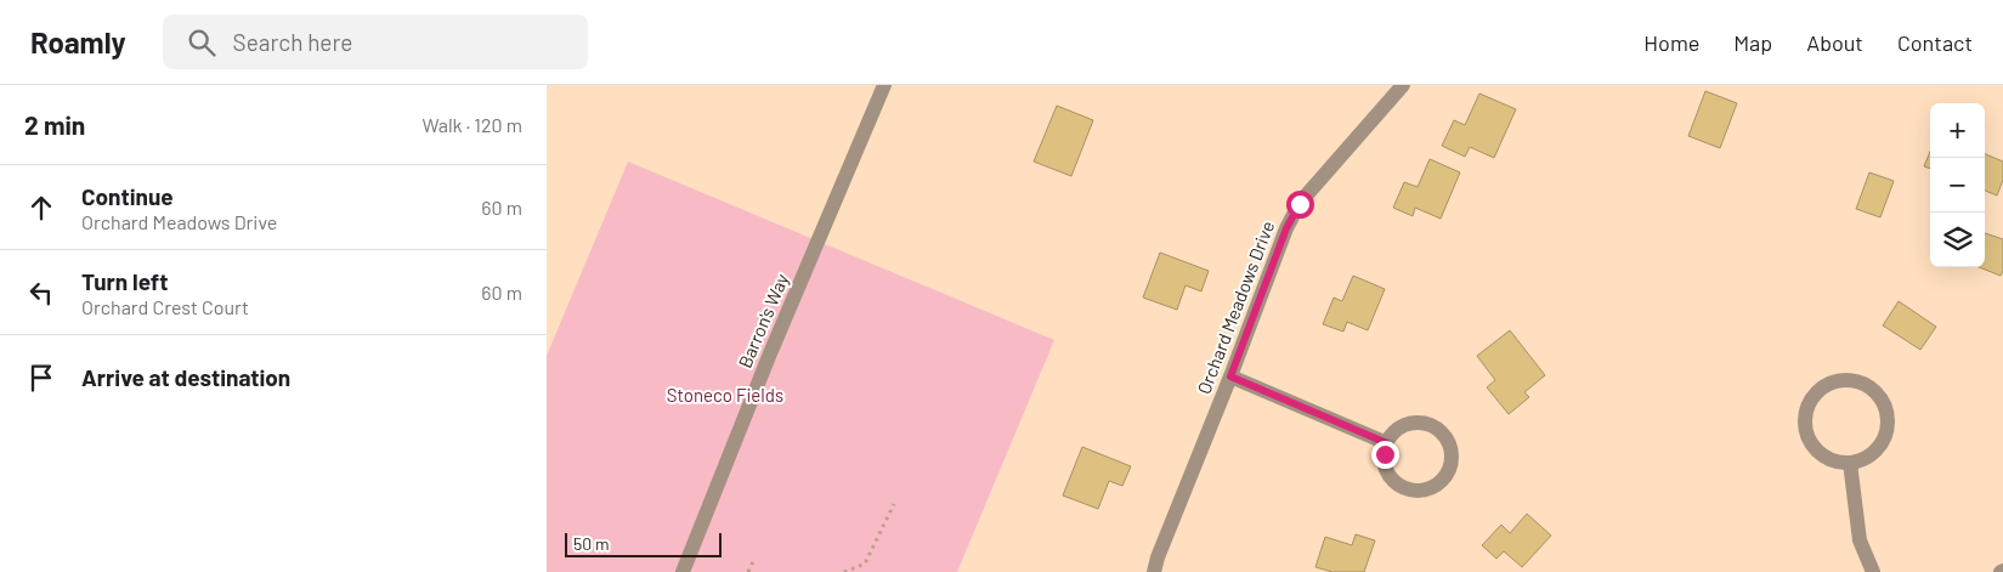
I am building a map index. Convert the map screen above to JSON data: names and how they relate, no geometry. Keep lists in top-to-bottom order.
{
  "streets": {
    "street": ["Orchard Meadows Drive", "Barron's Way"]
  },
  "parks": ["Stoneco Fields"],
  "scale_bar": "50 m",
  "page": {
    "header": "Roamly",
    "search": "Search here",
    "nav": [
      "Home",
      "Map",
      "About",
      "Contact"
    ],
    "heading": ["2 min", "Walk · 120 m"],
    "map_buttons": ["+", "−"],
    "list": [
      ["Continue", "Orchard Meadows Drive", "60 m"],
      ["Turn left", "Orchard Crest Court", "60 m"],
      "Arrive at destination"
    ],
    "scale": "50 m"
  }
}
